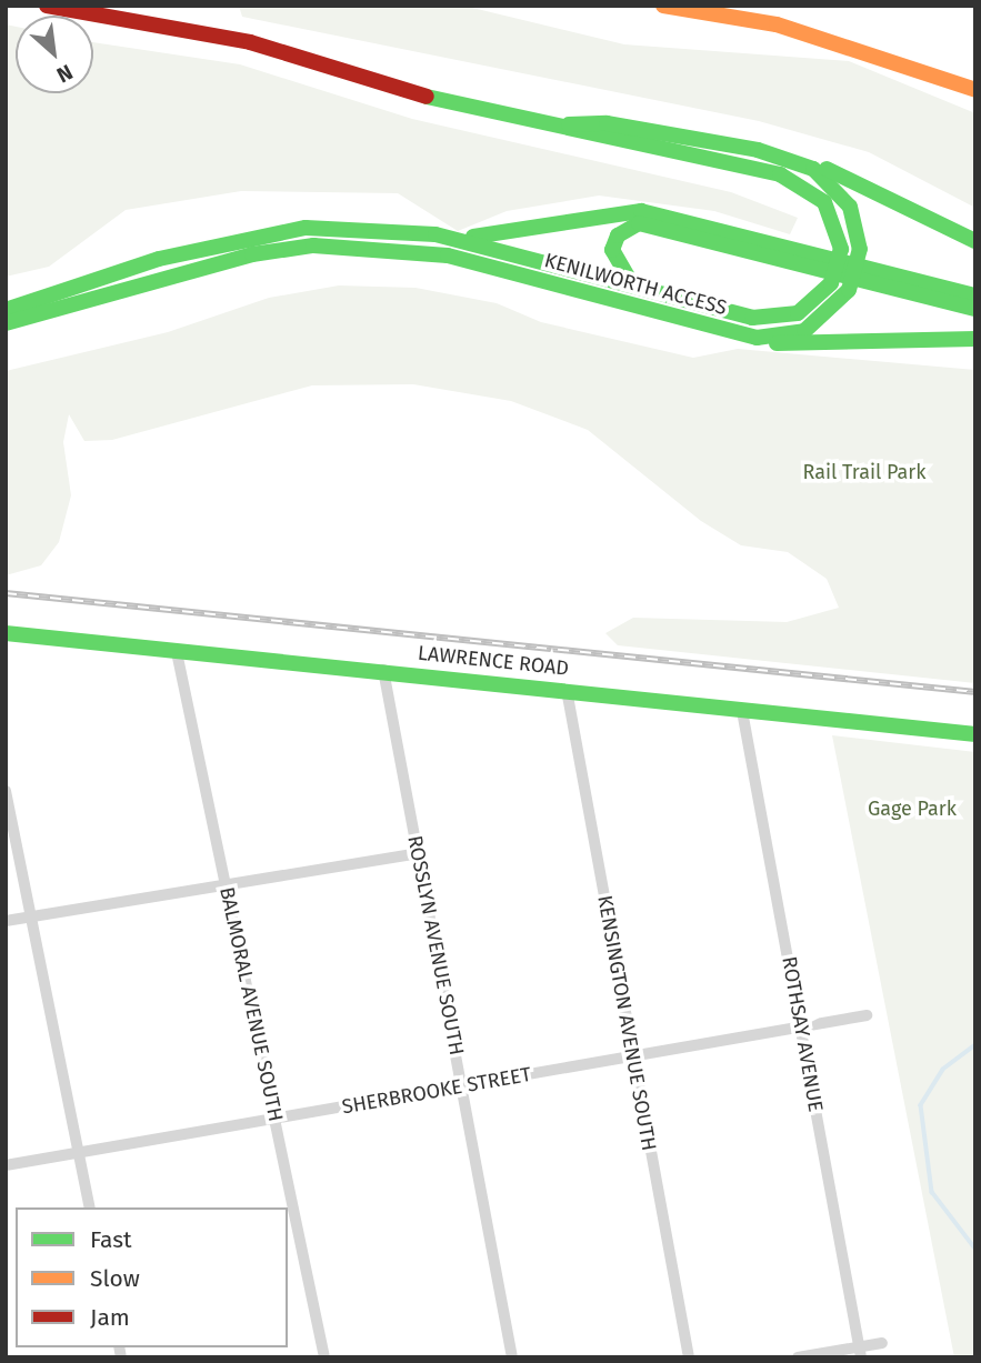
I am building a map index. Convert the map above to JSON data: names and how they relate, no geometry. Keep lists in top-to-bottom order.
{
  "streets": {
    "main road": ["KENILWORTH ACCESS", "LAWRENCE ROAD"],
    "street": [
      "ROSSLYN AVENUE SOUTH",
      "BALMORAL AVENUE SOUTH",
      "KENSINGTON AVENUE SOUTH",
      "ROTHSAY AVENUE",
      "SHERBROOKE STREET"
    ]
  },
  "crossings": [
    ["LAWRENCE ROAD", "ROSSLYN AVENUE SOUTH"],
    ["LAWRENCE ROAD", "BALMORAL AVENUE SOUTH"],
    ["LAWRENCE ROAD", "KENSINGTON AVENUE SOUTH"],
    ["LAWRENCE ROAD", "ROTHSAY AVENUE"],
    ["ROSSLYN AVENUE SOUTH", "SHERBROOKE STREET"],
    ["BALMORAL AVENUE SOUTH", "SHERBROOKE STREET"],
    ["KENSINGTON AVENUE SOUTH", "SHERBROOKE STREET"],
    ["ROTHSAY AVENUE", "SHERBROOKE STREET"]
  ],
  "parks": ["Rail Trail Park", "Gage Park"],
  "legend": ["Fast", "Slow", "Jam"],
  "north": "bottom right"
}
